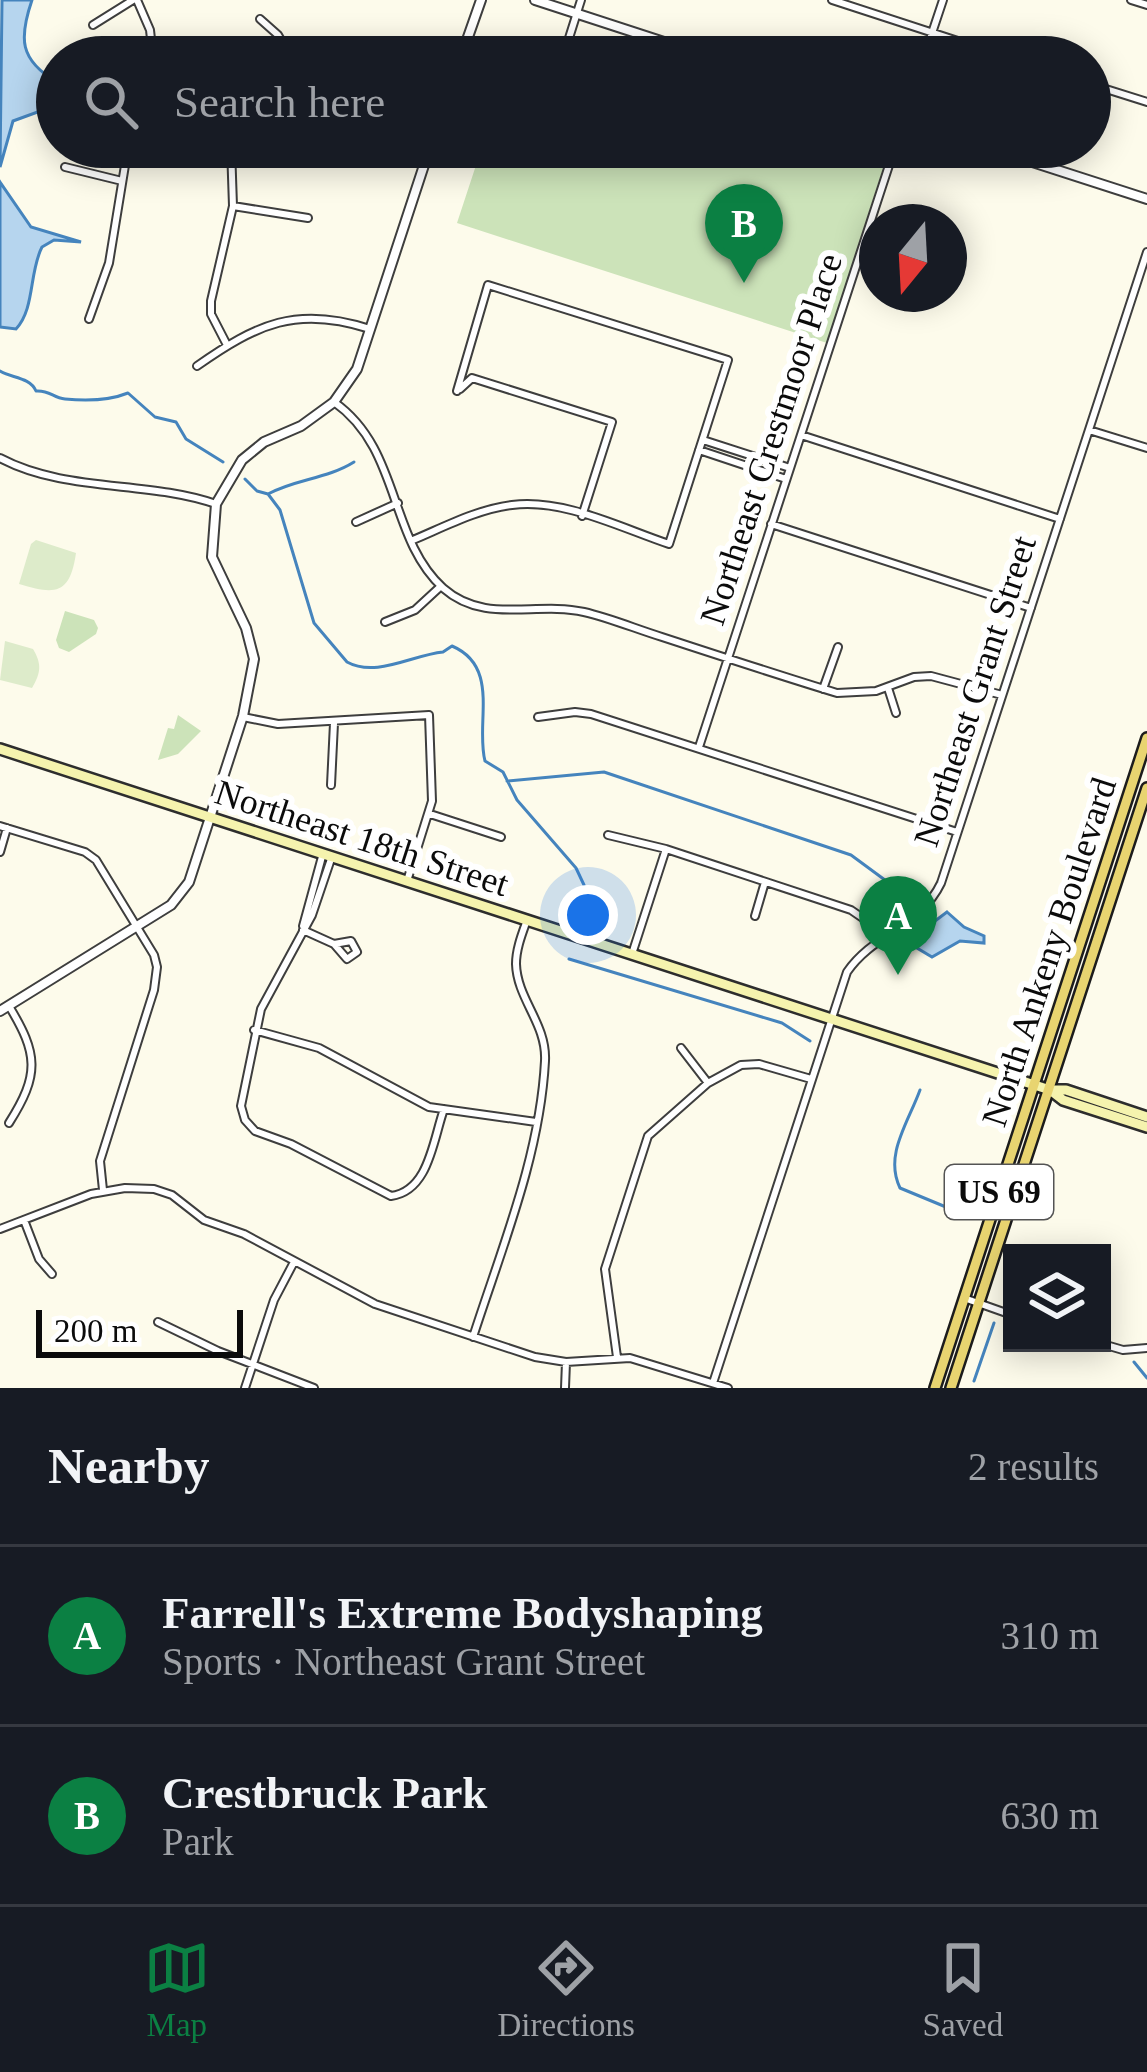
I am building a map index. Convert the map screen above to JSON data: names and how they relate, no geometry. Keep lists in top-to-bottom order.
{
  "streets": {
    "main road": ["Northeast 18th Street", "North Ankeny Boulevard", "US 69"],
    "street": ["Northeast Crestmoor Place", "Northeast Grant Street"]
  },
  "crossings": [
    ["Northeast Grant Street", "Northeast 18th Street"],
    ["Northeast 18th Street", "North Ankeny Boulevard"]
  ],
  "scale_bar": "200 m",
  "north": "bottom",
  "page": {
    "search": "Search here",
    "pins": ["B", "A"],
    "scale": "200 m",
    "heading": ["Nearby", "2 results"],
    "list": [
      {
        "mark": "A",
        "name": "Farrell's Extreme Bodyshaping",
        "note": "Sports · Northeast Grant Street",
        "value": "310 m"
      },
      {
        "mark": "B",
        "name": "Crestbruck Park",
        "note": "Park",
        "value": "630 m"
      }
    ],
    "nav": ["Map", "Directions", "Saved"]
  }
}
